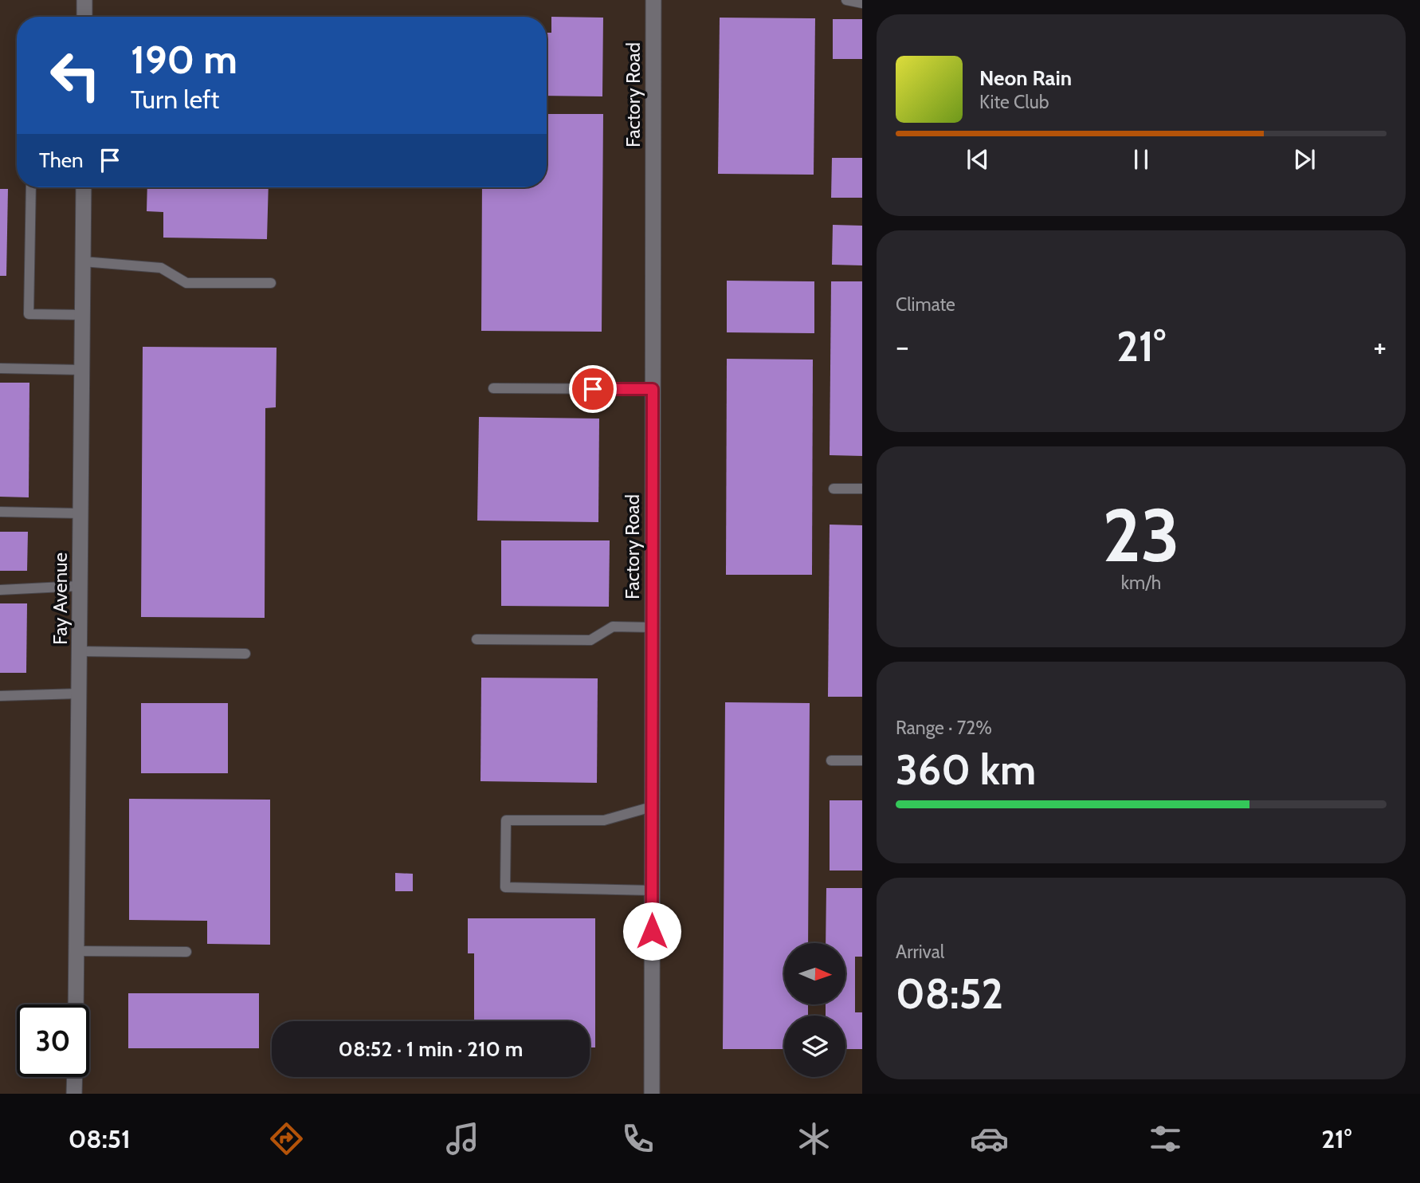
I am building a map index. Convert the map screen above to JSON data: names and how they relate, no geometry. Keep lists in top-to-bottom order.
{
  "streets": {
    "street": ["Factory Road", "Fay Avenue"]
  },
  "north": "right",
  "page": {
    "turn": ["190 m", "Turn left"],
    "song": ["Neon Rain", "Kite Club"],
    "then": "Then",
    "tile": [
      "Climate",
      ["23", "km/h"],
      ["Range · 72%", "360 km"],
      ["Arrival", "08:52"]
    ],
    "heat": ["−", "21°", "+"],
    "limit": "30",
    "trip": "08:52 · 1 min · 210 m",
    "tabs": ["08:51", "21°"]
  }
}
